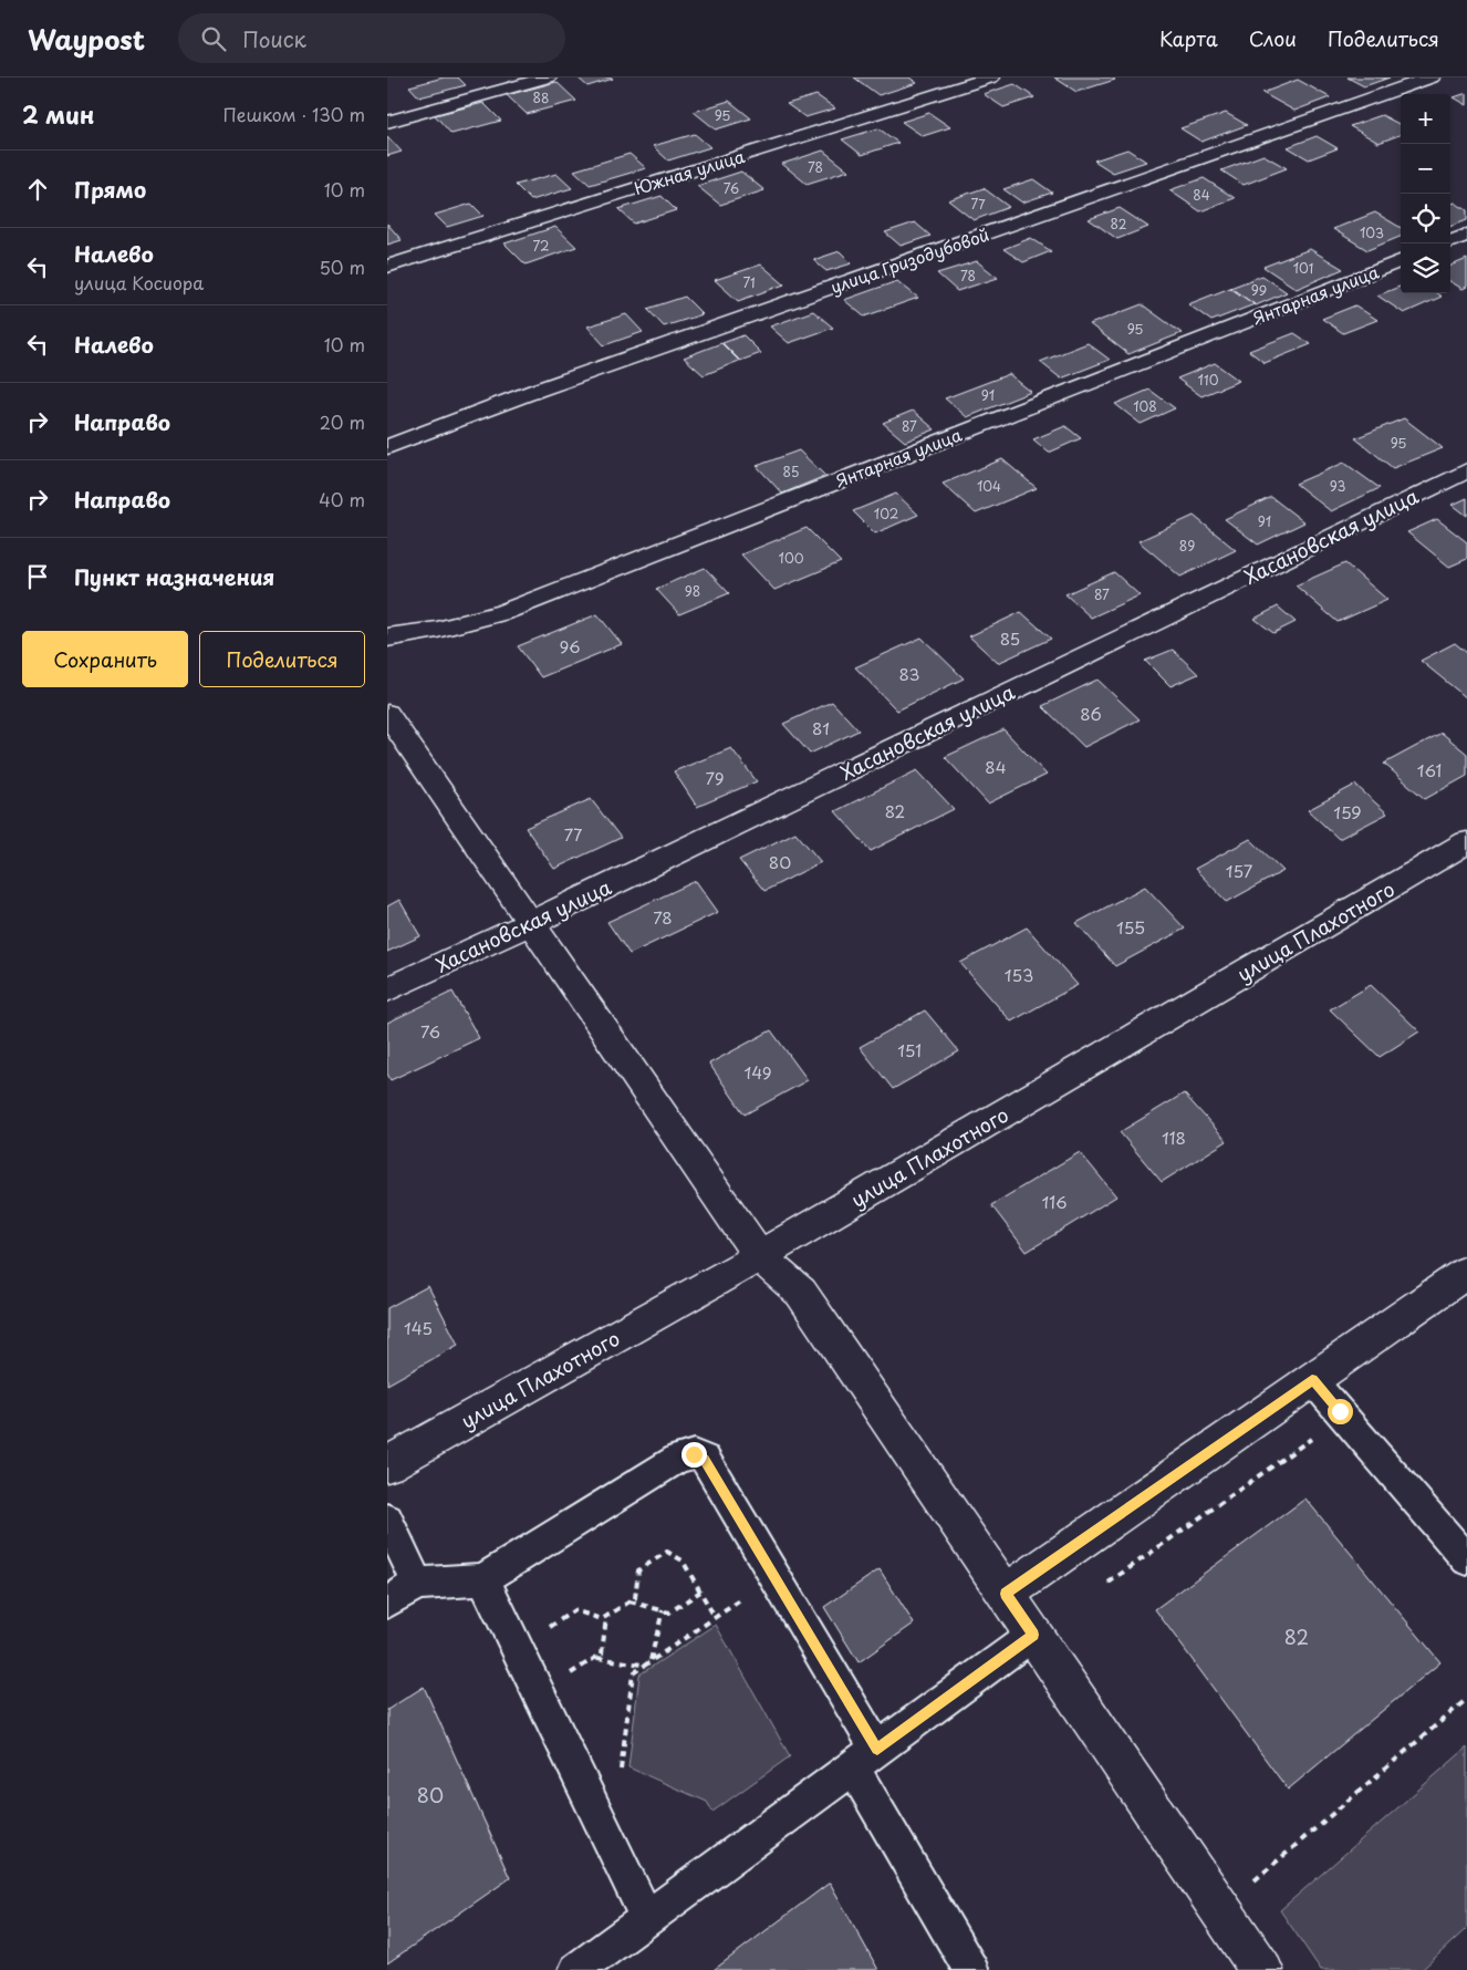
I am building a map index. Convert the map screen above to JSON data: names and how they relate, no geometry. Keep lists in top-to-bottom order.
{
  "streets": {
    "street": [
      "Южная улица",
      "улица Гризодубовой",
      "Янтарная улица",
      "Хасановская улица",
      "улица Плахотного"
    ]
  },
  "house_numbers": [
    "88",
    "95",
    "78",
    "76",
    "84",
    "77",
    "82",
    "103",
    "72",
    "101",
    "78",
    "71",
    "99",
    "95",
    "110",
    "91",
    "108",
    "87",
    "95",
    "85",
    "104",
    "93",
    "102",
    "91",
    "89",
    "100",
    "98",
    "87",
    "85",
    "96",
    "83",
    "86",
    "81",
    "84",
    "161",
    "79",
    "82",
    "159",
    "77",
    "80",
    "157",
    "78",
    "155",
    "153",
    "76",
    "151",
    "149",
    "118",
    "116",
    "145",
    "82",
    "80"
  ],
  "page": {
    "header": "Waypost",
    "search": "Поиск",
    "nav": ["Карта", "Слои", "Поделиться"],
    "heading": ["2 мин", "Пешком · 130 m"],
    "map_buttons": ["+", "−"],
    "list": [
      ["Прямо", "10 m"],
      ["Налево", "улица Косиора", "50 m"],
      ["Налево", "10 m"],
      ["Направо", "20 m"],
      ["Направо", "40 m"],
      "Пункт назначения"
    ],
    "buttons": ["Сохранить", "Поделиться"]
  }
}
